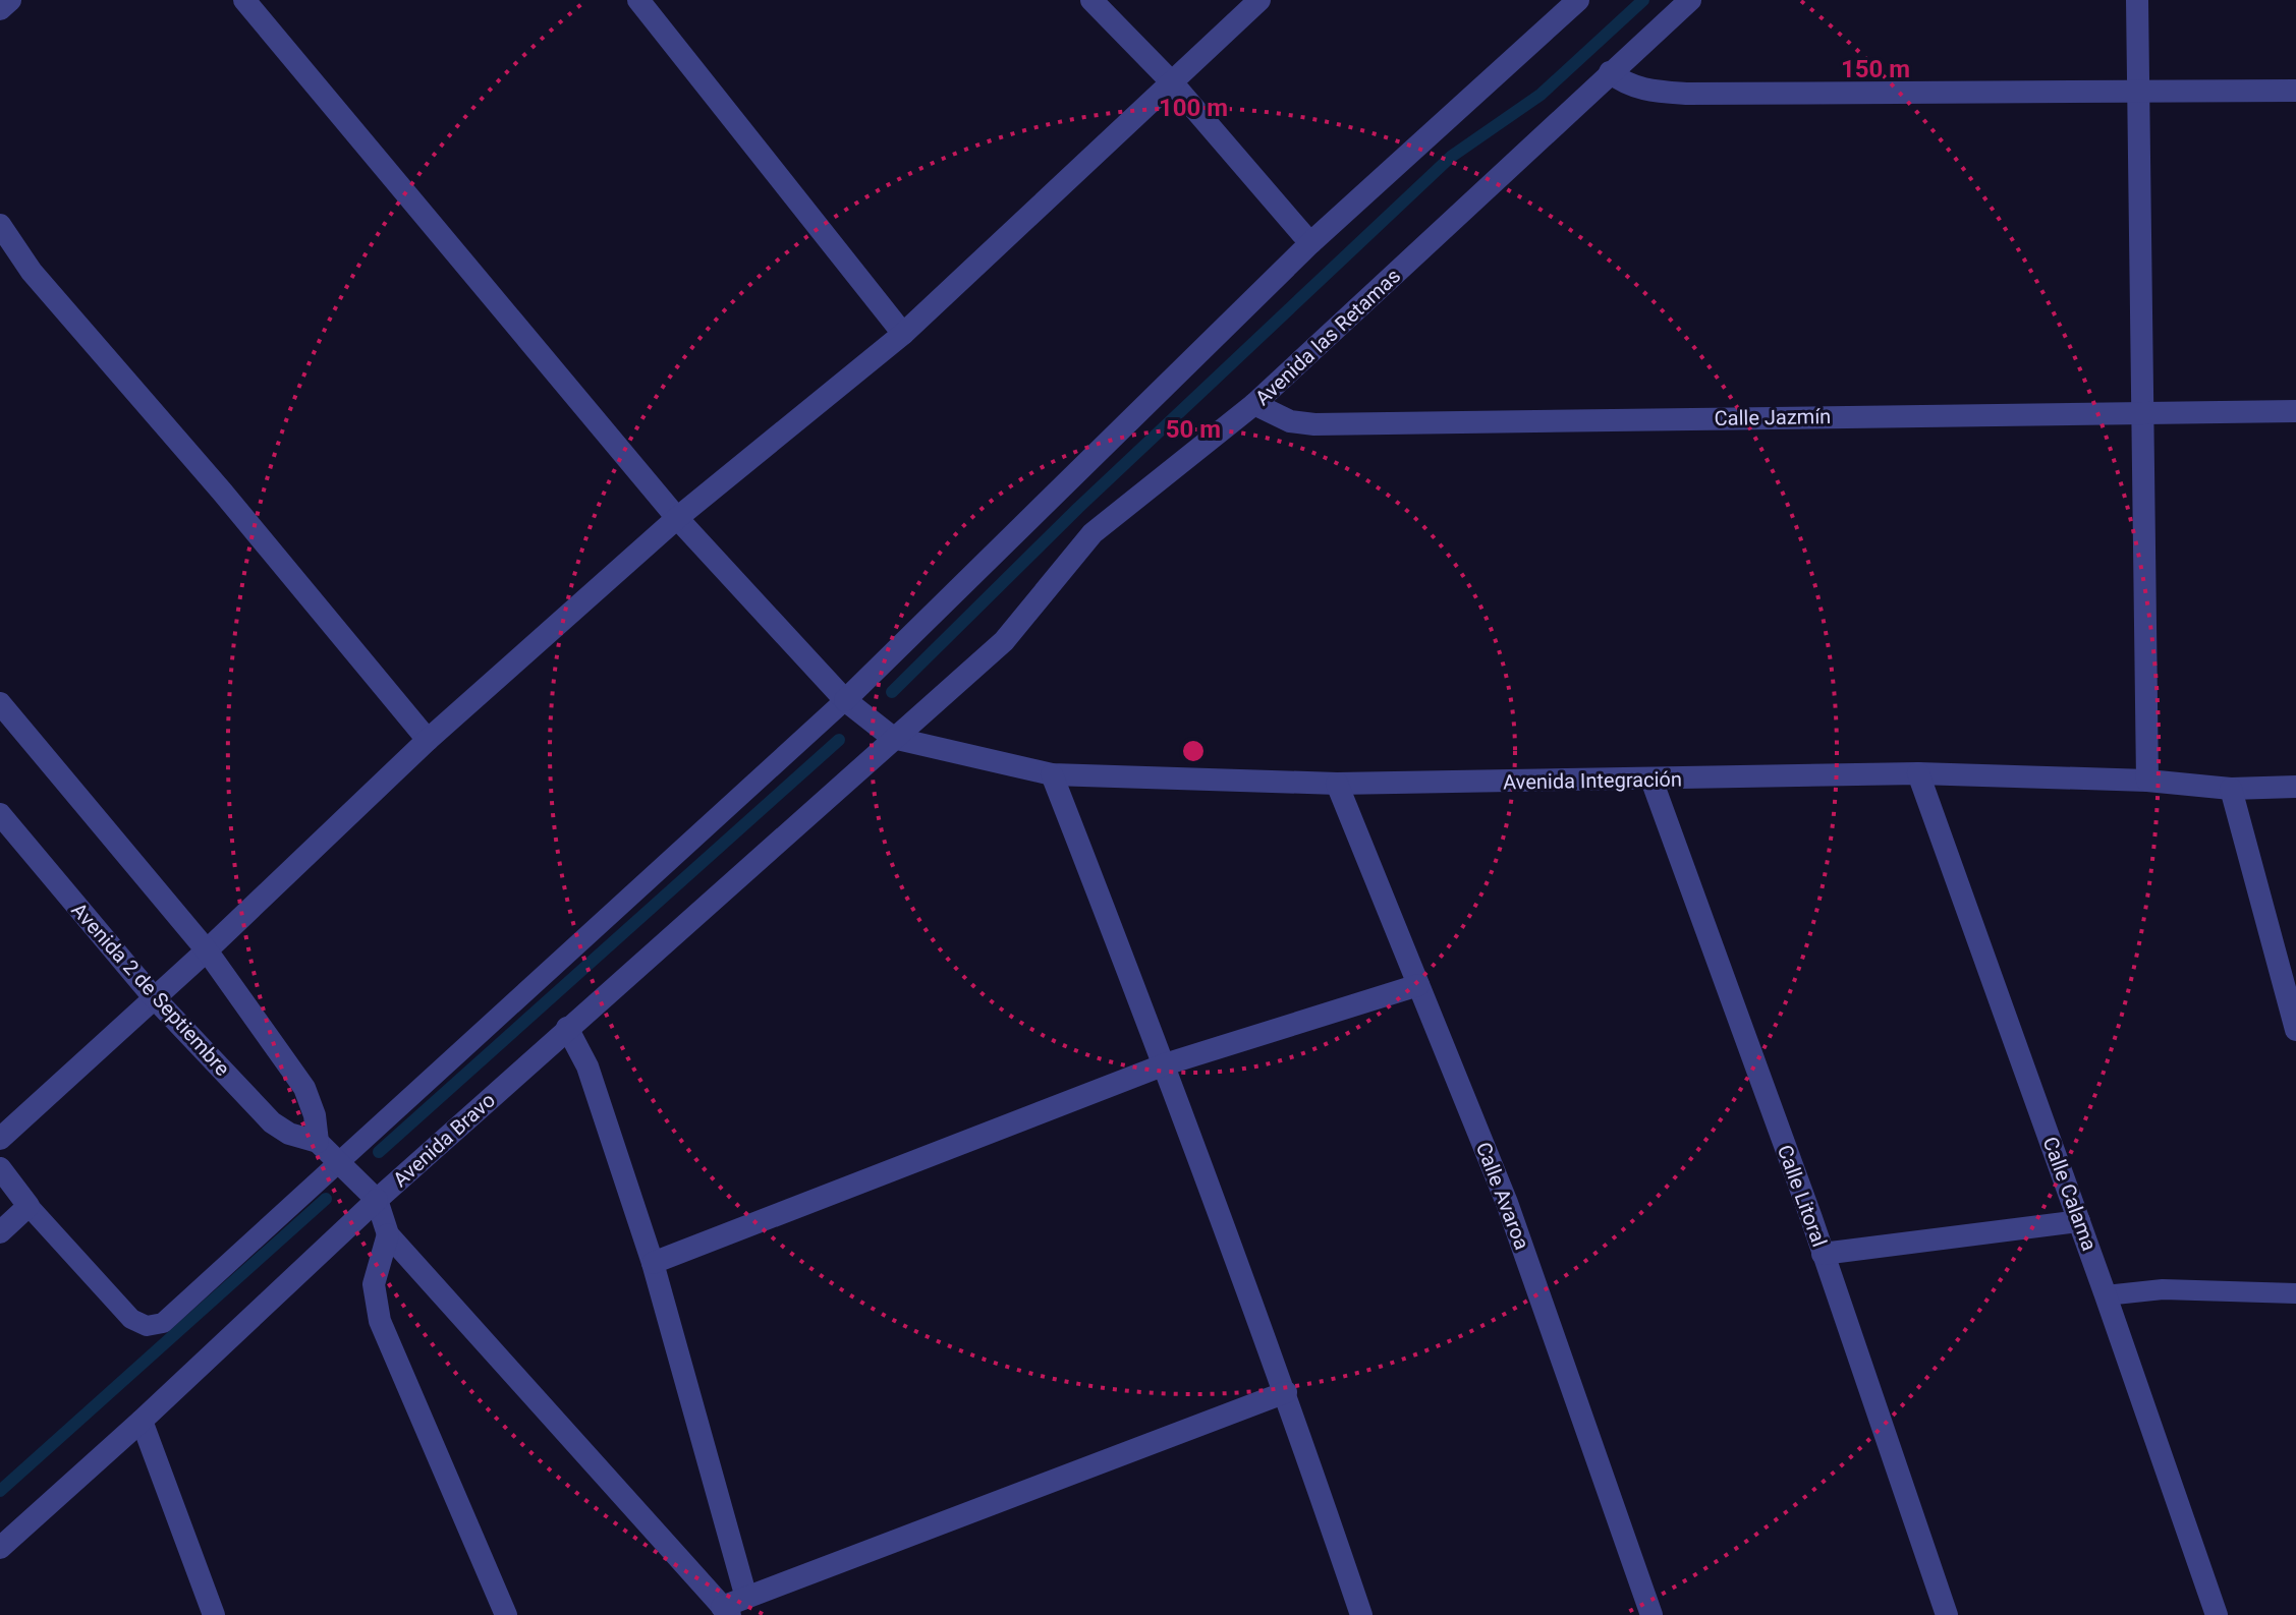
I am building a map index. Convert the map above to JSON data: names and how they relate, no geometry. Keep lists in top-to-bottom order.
{
  "streets": {
    "street": [
      "Avenida las Retamas",
      "Calle Jazmín",
      "Avenida Integración",
      "Avenida 2 de Septiembre",
      "Avenida Bravo",
      "Calle Calama",
      "Calle Avaroa",
      "Calle Litoral"
    ]
  },
  "crossings": [
    ["Avenida las Retamas", "Calle Jazmín"],
    ["Avenida las Retamas", "Avenida Integración"],
    ["Avenida las Retamas", "Avenida Bravo"],
    ["Avenida Integración", "Avenida Bravo"],
    ["Avenida Integración", "Calle Calama"],
    ["Avenida Integración", "Calle Avaroa"],
    ["Avenida Integración", "Calle Litoral"]
  ],
  "rings": ["150 m", "100 m", "50 m"]
}
